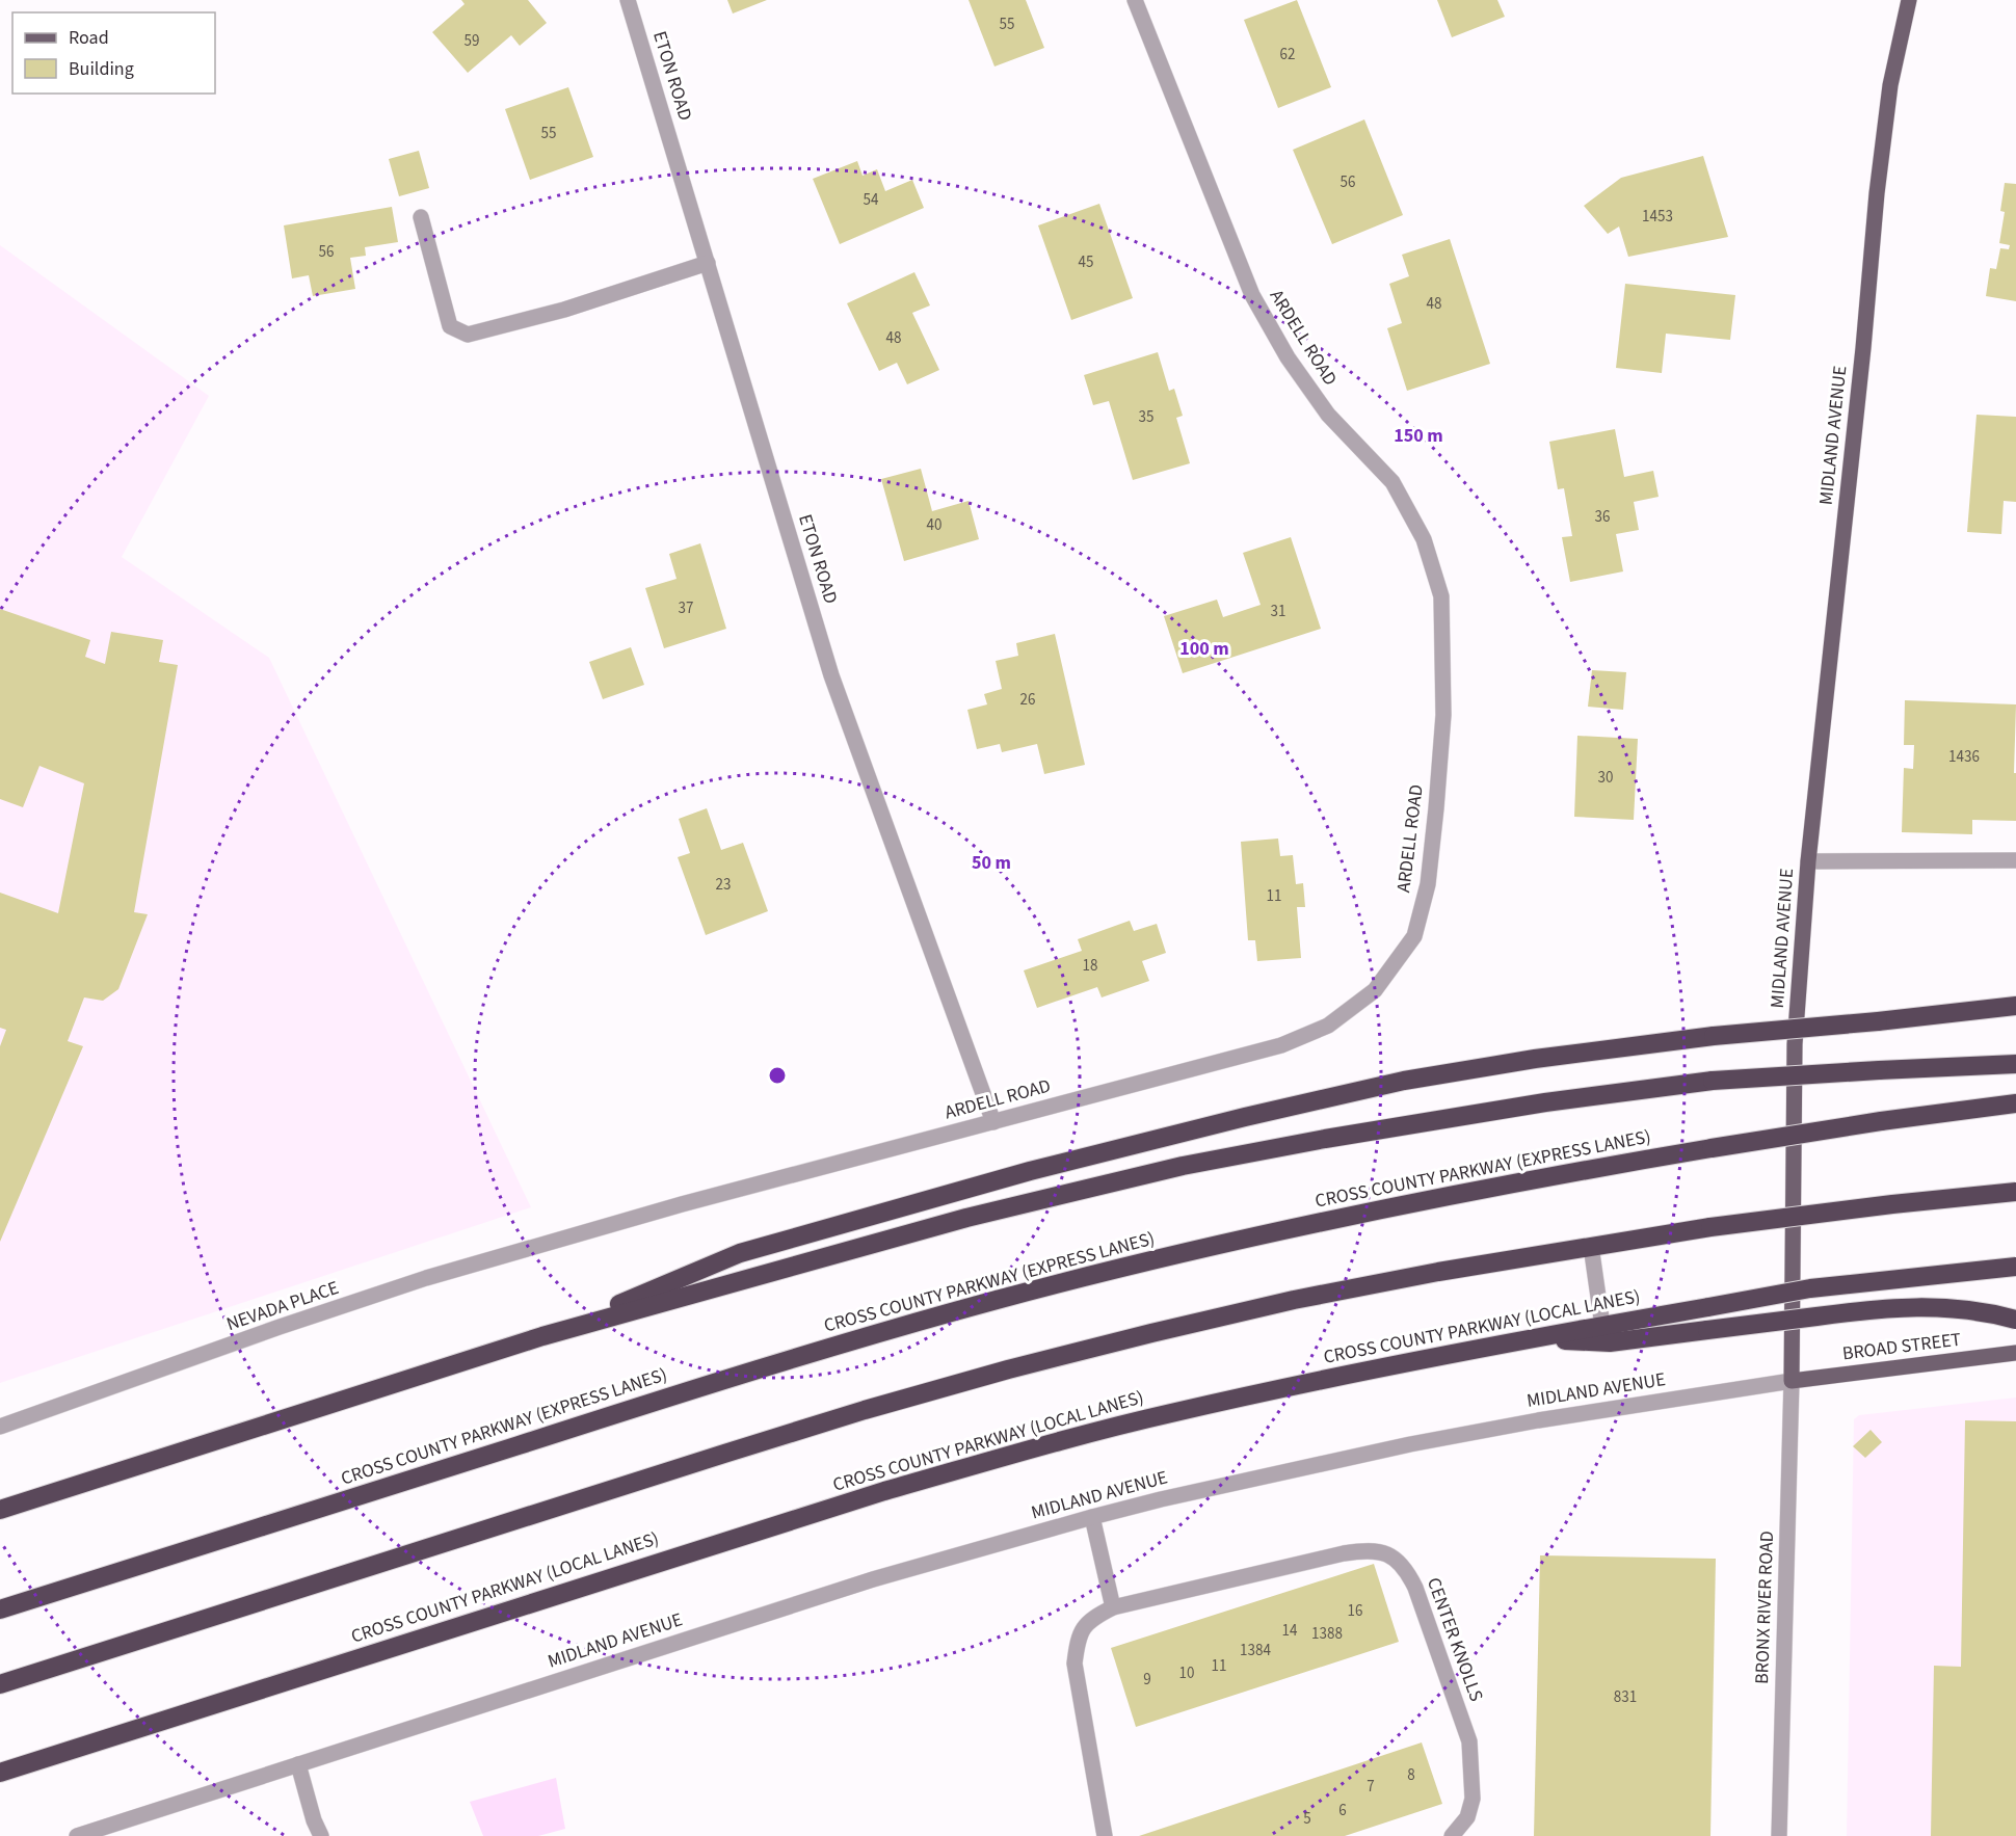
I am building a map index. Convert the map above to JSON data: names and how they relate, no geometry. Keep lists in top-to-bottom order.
{
  "streets": {
    "highway": ["CROSS COUNTY PARKWAY (EXPRESS LANES)", "CROSS COUNTY PARKWAY (LOCAL LANES)"],
    "main road": ["MIDLAND AVENUE", "BROAD STREET"],
    "street": [
      "ETON ROAD",
      "ARDELL ROAD",
      "NEVADA PLACE",
      "BRONX RIVER ROAD",
      "CENTER KNOLLS"
    ]
  },
  "crossings": [
    ["ETON ROAD", "ARDELL ROAD"],
    ["ARDELL ROAD", "NEVADA PLACE"],
    ["MIDLAND AVENUE", "BROAD STREET"],
    ["MIDLAND AVENUE", "BRONX RIVER ROAD"],
    ["BROAD STREET", "BRONX RIVER ROAD"]
  ],
  "house_numbers": [
    "55",
    "59",
    "62",
    "55",
    "56",
    "54",
    "1453",
    "56",
    "45",
    "48",
    "48",
    "35",
    "36",
    "40",
    "37",
    "31",
    "26",
    "1436",
    "30",
    "23",
    "11",
    "18",
    "16",
    "14",
    "1388",
    "1384",
    "11",
    "10",
    "9",
    "831",
    "8",
    "7",
    "6",
    "5"
  ],
  "legend": ["Road", "Building"],
  "rings": ["150 m", "100 m", "50 m"]
}
